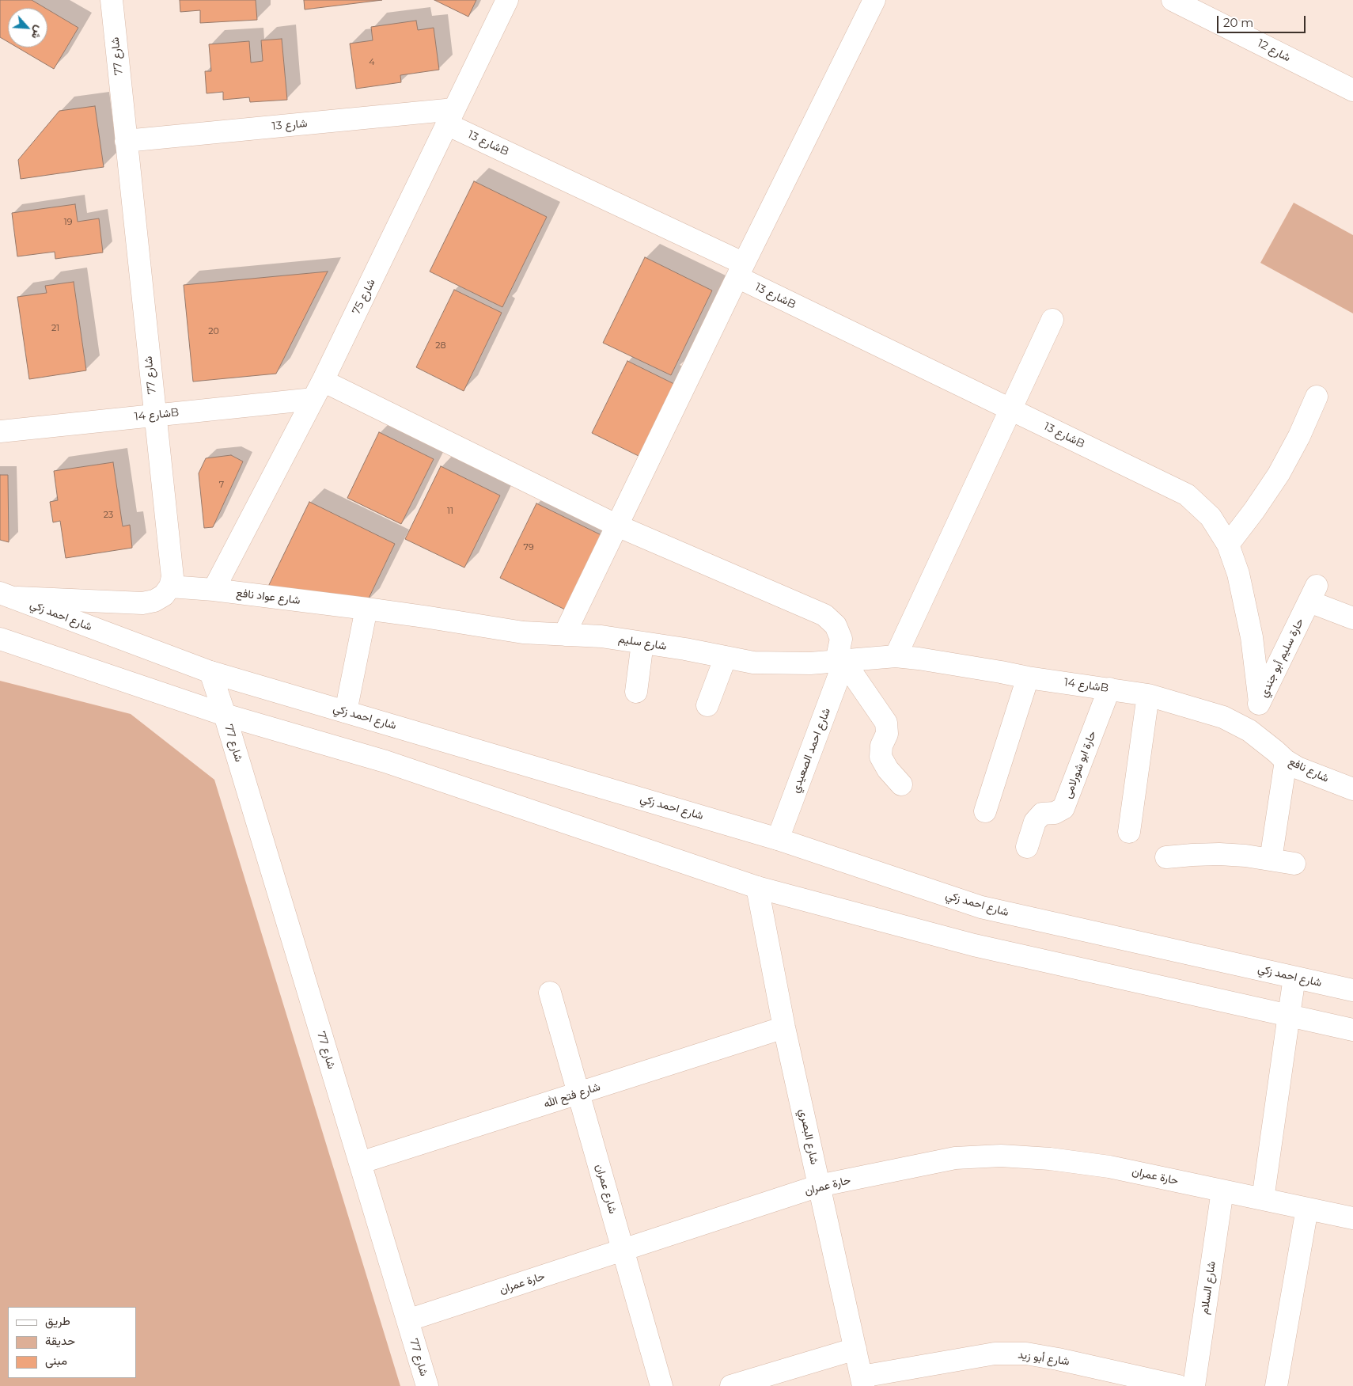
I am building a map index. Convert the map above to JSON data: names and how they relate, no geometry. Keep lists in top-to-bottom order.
{
  "streets": {
    "street": [
      "شارع 12",
      "شارع 77",
      "شارع 13",
      "شارع 13B",
      "شارع 75",
      "شارع 14B",
      "شارع عواد نافع",
      "شارع احمد زكي",
      "شارع سليم",
      "حارة سليم أبو جندي",
      "شارع احمد الصعيدي",
      "حارة ابو شورلامى",
      "شارع نافع",
      "شارع فتح الله",
      "شارع البصري",
      "حارة عمران",
      "شارع عمران",
      "شارع السلام",
      "شارع أبو زيد"
    ]
  },
  "crossings": [
    ["شارع 77", "شارع 13"],
    ["شارع 77", "شارع 14B"],
    ["شارع 77", "شارع عواد نافع"],
    ["شارع 77", "شارع احمد زكي"],
    ["شارع 77", "شارع فتح الله"],
    ["شارع 77", "حارة عمران"],
    ["شارع 13", "شارع 13B"],
    ["شارع 13", "شارع 75"],
    ["شارع 13B", "شارع 75"],
    ["شارع 13B", "حارة سليم أبو جندي"],
    ["شارع 75", "شارع 14B"],
    ["شارع 75", "شارع عواد نافع"],
    ["شارع 75", "شارع احمد الصعيدي"],
    ["شارع 14B", "شارع سليم"],
    ["شارع 14B", "حارة سليم أبو جندي"],
    ["شارع 14B", "شارع احمد الصعيدي"],
    ["شارع 14B", "حارة ابو شورلامى"],
    ["شارع 14B", "شارع نافع"],
    ["شارع عواد نافع", "شارع سليم"],
    ["شارع احمد زكي", "شارع احمد الصعيدي"],
    ["شارع سليم", "شارع احمد الصعيدي"],
    ["حارة سليم أبو جندي", "شارع نافع"],
    ["شارع فتح الله", "شارع البصري"],
    ["شارع فتح الله", "شارع عمران"],
    ["شارع البصري", "حارة عمران"],
    ["شارع البصري", "شارع أبو زيد"],
    ["حارة عمران", "شارع عمران"],
    ["حارة عمران", "شارع السلام"]
  ],
  "house_numbers": [
    "4",
    "19",
    "21",
    "20",
    "28",
    "7",
    "11",
    "23",
    "79"
  ],
  "legend": ["طريق", "حديقة", "مبنى"],
  "scale_bar": "20 m",
  "north": "bottom right"
}
